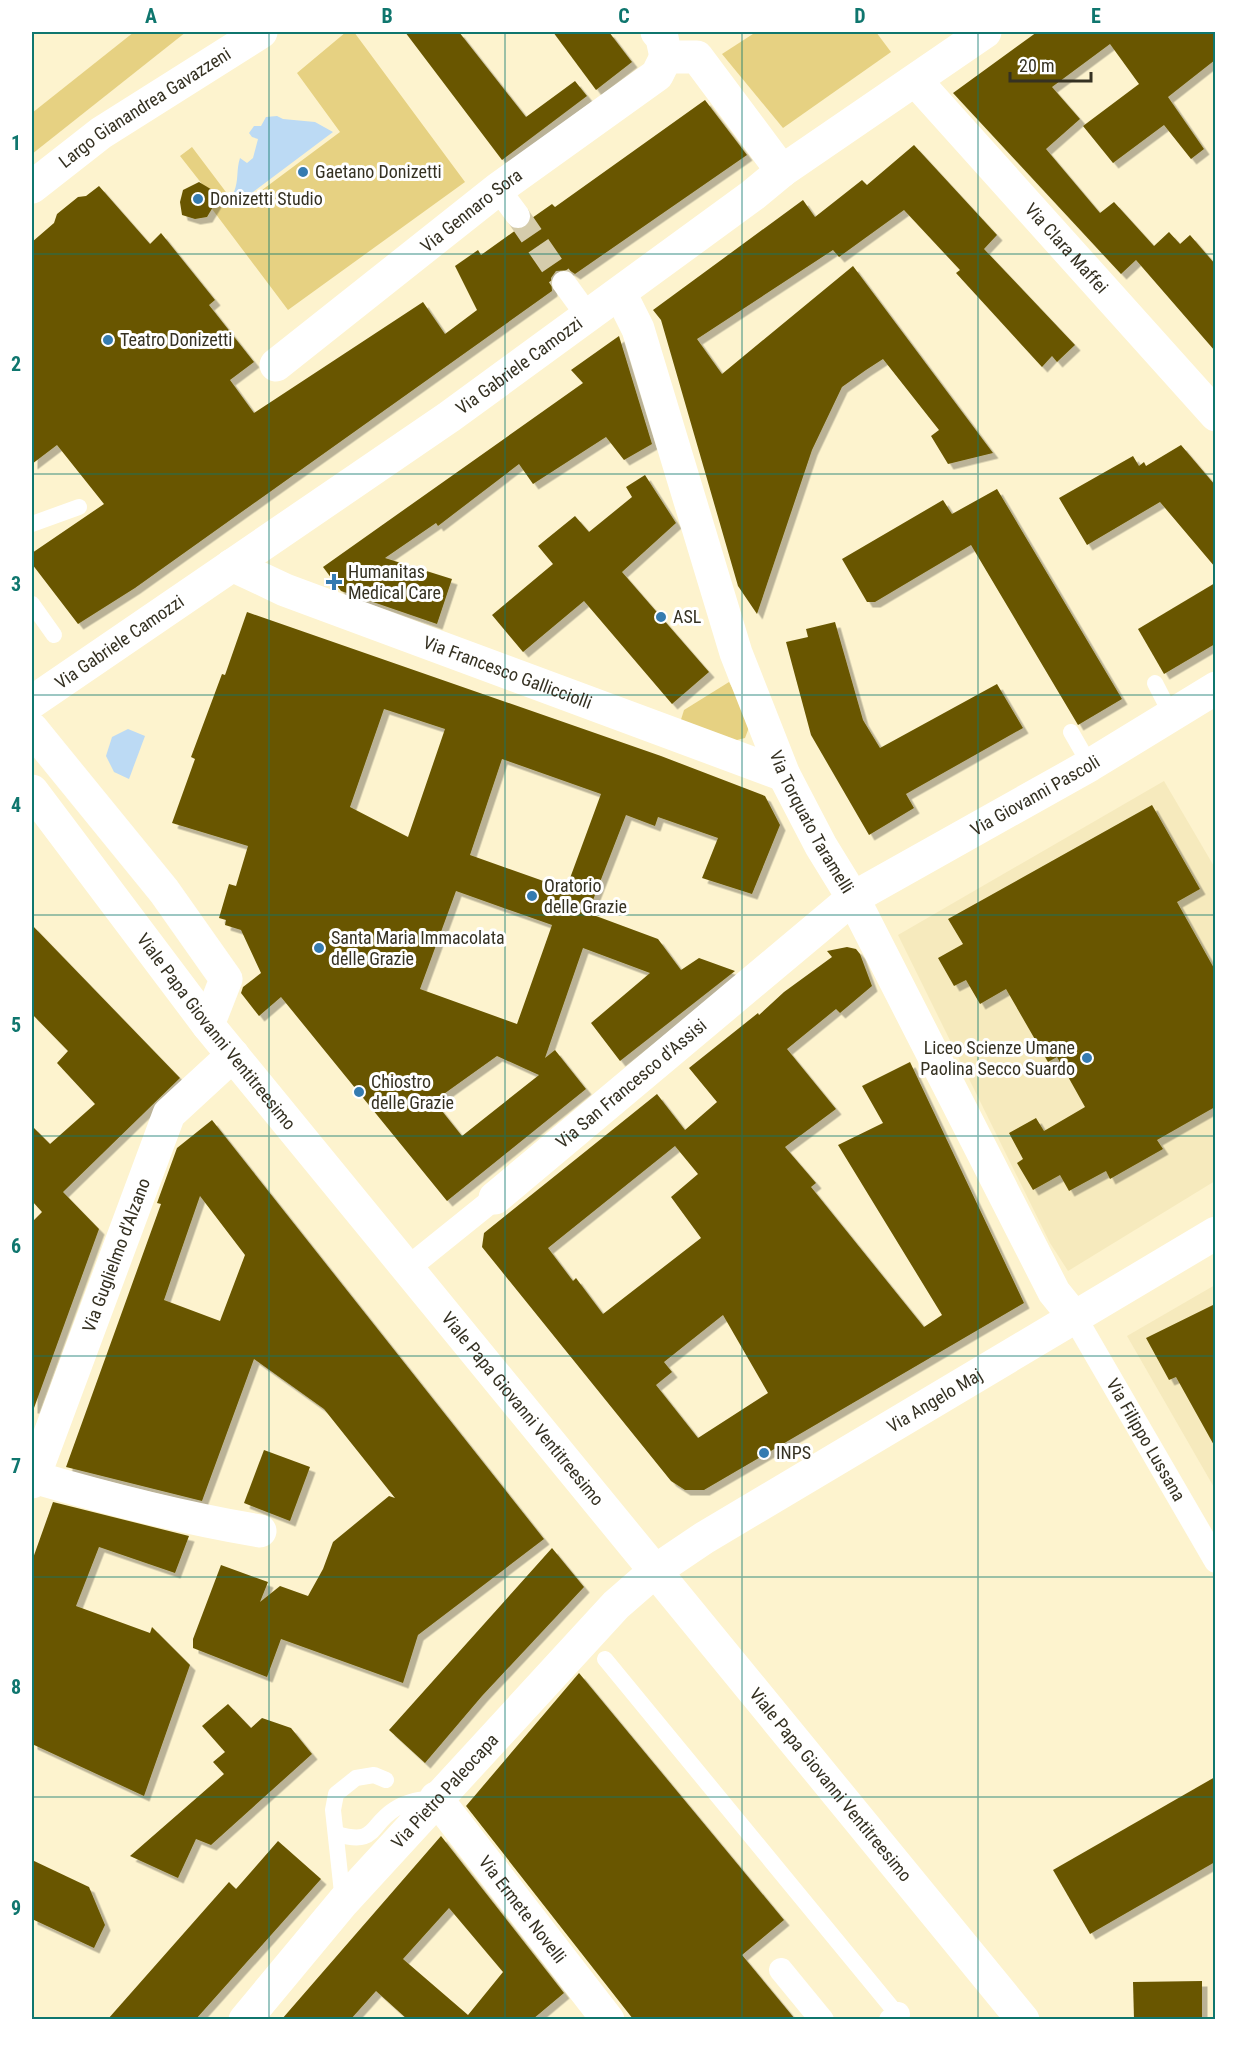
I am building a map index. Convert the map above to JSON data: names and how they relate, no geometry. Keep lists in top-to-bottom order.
{
  "streets": {
    "street": [
      "Largo Gianandrea Gavazzeni",
      "Via Gennaro Sora",
      "Via Clara Maffei",
      "Via Gabriele Camozzi",
      "Via Francesco Gallicciolli",
      "Via Giovanni Pascoli",
      "Via Torquato Taramelli",
      "Viale Papa Giovanni Ventitreesimo",
      "Via San Francesco d'Assisi",
      "Via Guglielmo d'Alzano",
      "Via Angelo Maj",
      "Via Filippo Lussana",
      "Via Pietro Paleocapa",
      "Via Ermete Novelli"
    ]
  },
  "crossings": [
    ["Via Clara Maffei", "Via Gabriele Camozzi"],
    ["Via Gabriele Camozzi", "Via Francesco Gallicciolli"],
    ["Via Gabriele Camozzi", "Via Torquato Taramelli"],
    ["Via Francesco Gallicciolli", "Via Torquato Taramelli"],
    ["Via Giovanni Pascoli", "Via Torquato Taramelli"],
    ["Via Giovanni Pascoli", "Via San Francesco d'Assisi"],
    ["Via Torquato Taramelli", "Via San Francesco d'Assisi"],
    ["Via Torquato Taramelli", "Via Angelo Maj"],
    ["Via Torquato Taramelli", "Via Filippo Lussana"],
    ["Viale Papa Giovanni Ventitreesimo", "Via San Francesco d'Assisi"],
    ["Viale Papa Giovanni Ventitreesimo", "Via Guglielmo d'Alzano"],
    ["Viale Papa Giovanni Ventitreesimo", "Via Angelo Maj"],
    ["Viale Papa Giovanni Ventitreesimo", "Via Pietro Paleocapa"],
    ["Via Angelo Maj", "Via Filippo Lussana"],
    ["Via Angelo Maj", "Via Pietro Paleocapa"],
    ["Via Pietro Paleocapa", "Via Ermete Novelli"]
  ],
  "places": {
    "other": [
      "Gaetano Donizetti",
      "Donizetti Studio",
      "Teatro Donizetti",
      "ASL",
      "Oratorio delle Grazie",
      "Santa Maria Immacolata delle Grazie",
      "Liceo Scienze Umane Paolina Secco Suardo",
      "Chiostro delle Grazie",
      "INPS"
    ],
    "health": ["Humanitas Medical Care"]
  },
  "scale_bar": "20 m",
  "grid": {
    "columns": [
      "A",
      "B",
      "C",
      "D",
      "E"
    ],
    "rows": [
      "1",
      "2",
      "3",
      "4",
      "5",
      "6",
      "7",
      "8",
      "9"
    ]
  }
}
